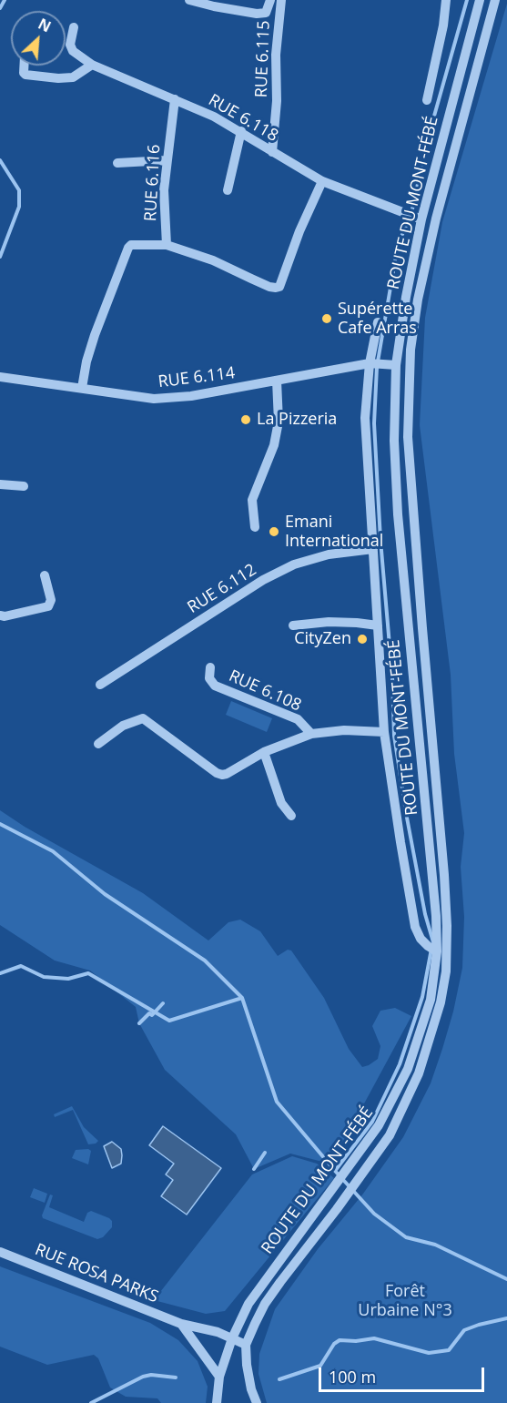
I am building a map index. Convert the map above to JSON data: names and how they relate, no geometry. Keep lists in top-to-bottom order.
{
  "streets": {
    "street": [
      "RUE 6.115",
      "RUE 6.118",
      "RUE 6.116",
      "ROUTE DU MONT-FÉBÉ",
      "RUE 6.114",
      "RUE 6.112",
      "RUE 6.108",
      "RUE ROSA PARKS"
    ]
  },
  "crossings": [
    ["RUE 6.115", "RUE 6.118"],
    ["RUE 6.118", "RUE 6.116"],
    ["RUE 6.118", "ROUTE DU MONT-FÉBÉ"],
    ["ROUTE DU MONT-FÉBÉ", "RUE 6.114"],
    ["ROUTE DU MONT-FÉBÉ", "RUE ROSA PARKS"]
  ],
  "parks": ["Forêt Urbaine N°3"],
  "places": [
    "Supérette Cafe Arras",
    "La Pizzeria",
    "Emani International",
    "CityZen"
  ],
  "scale_bar": "100 m",
  "north": "top right"
}
